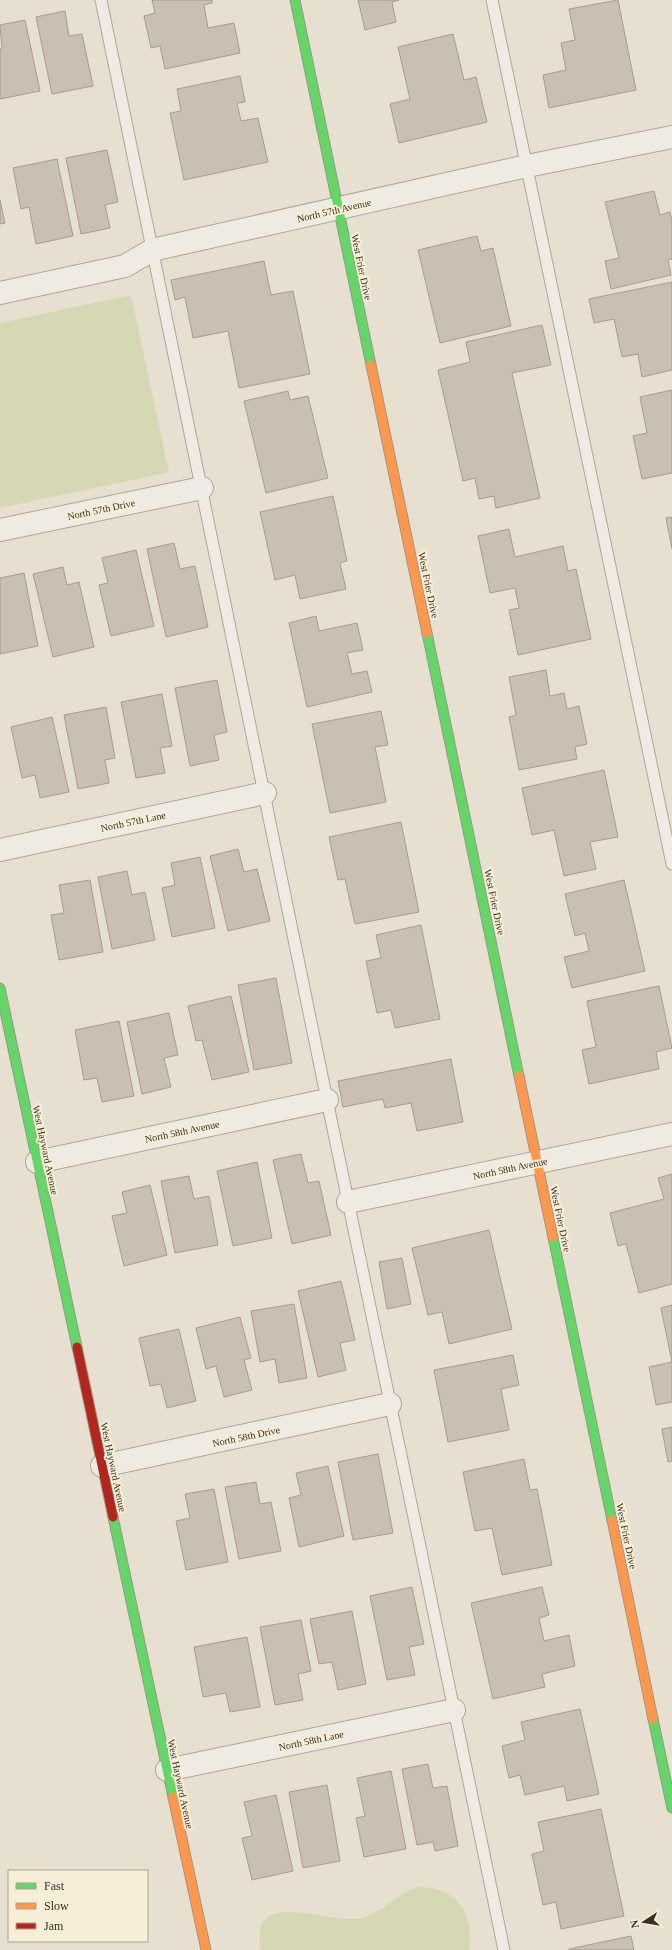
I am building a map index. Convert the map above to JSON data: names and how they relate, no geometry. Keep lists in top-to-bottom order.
{
  "streets": {
    "street": [
      "North 57th Avenue",
      "West Frier Drive",
      "North 57th Drive",
      "North 57th Lane",
      "North 58th Avenue",
      "West Hayward Avenue",
      "North 58th Drive",
      "North 58th Lane"
    ]
  },
  "crossings": [
    ["North 57th Avenue", "West Frier Drive"],
    ["West Frier Drive", "North 58th Avenue"],
    ["North 58th Avenue", "West Hayward Avenue"],
    ["West Hayward Avenue", "North 58th Drive"],
    ["West Hayward Avenue", "North 58th Lane"]
  ],
  "legend": ["Fast", "Slow", "Jam"],
  "north": "left"
}
